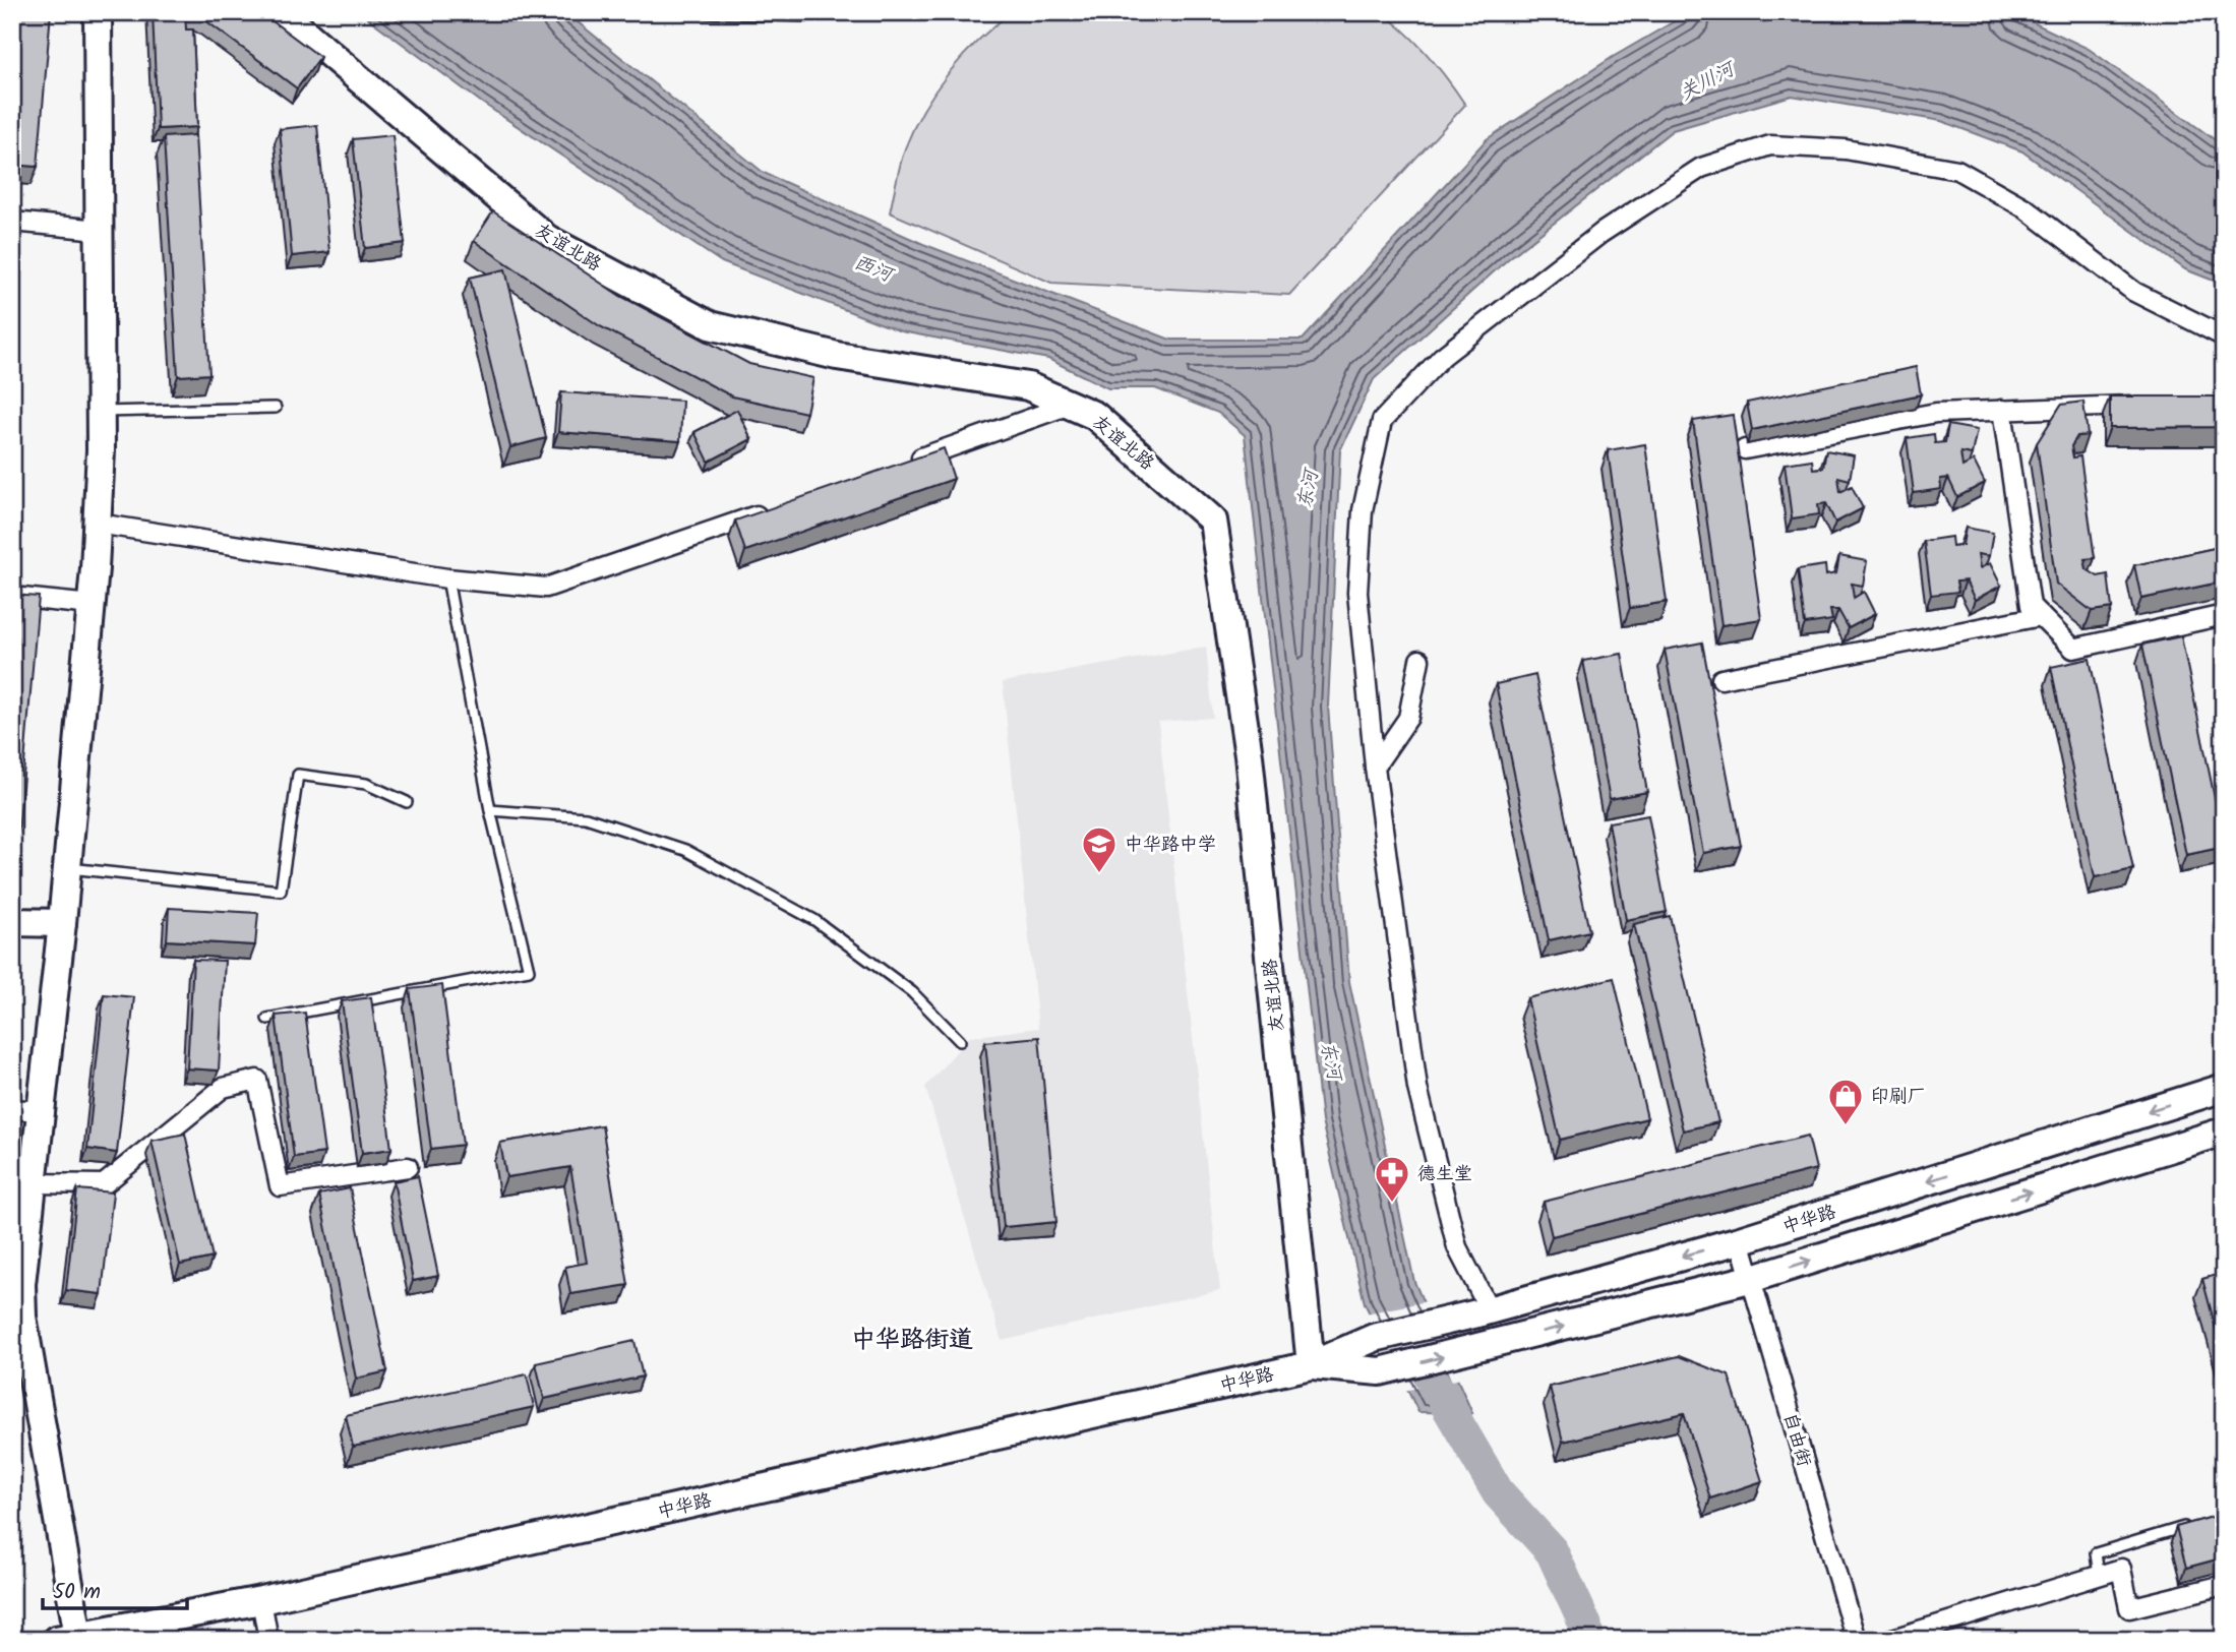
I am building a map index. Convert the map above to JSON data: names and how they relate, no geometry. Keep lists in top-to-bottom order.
{
  "streets": {
    "street": ["友谊北路", "中华路", "自由街"]
  },
  "crossings": [
    ["友谊北路", "中华路"],
    ["中华路", "自由街"]
  ],
  "districts": ["中华路街道"],
  "water": ["关川河", "西河", "东河"],
  "places": {
    "school or university": ["中华路中学"],
    "shop": ["印刷厂"],
    "pharmacy": ["德生堂"]
  },
  "scale_bar": "50 m"
}
